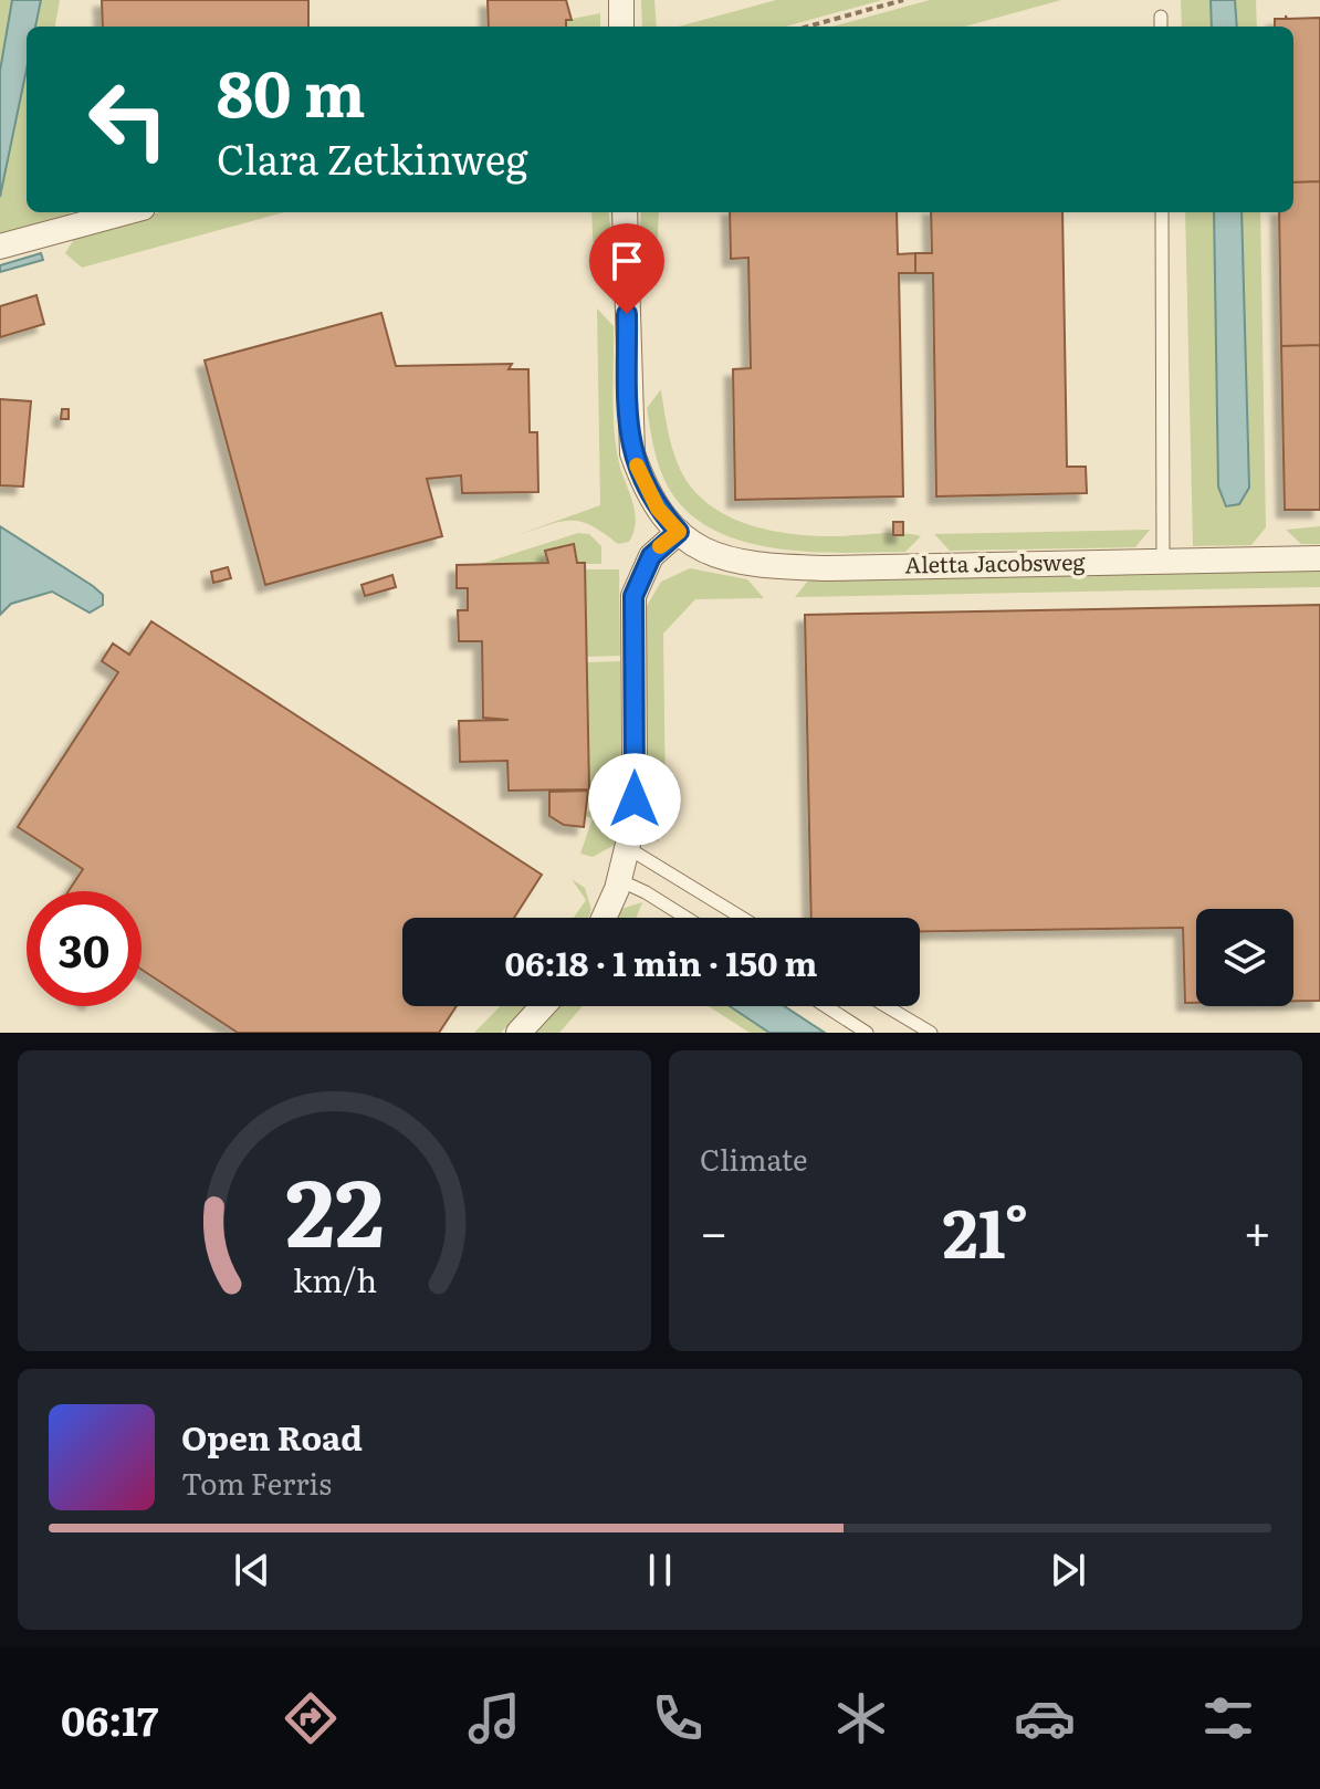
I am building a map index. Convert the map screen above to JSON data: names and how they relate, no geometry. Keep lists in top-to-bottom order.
{
  "streets": {
    "street": ["Aletta Jacobsweg"]
  },
  "page": {
    "turn": ["80 m", "Clara Zetkinweg"],
    "limit": "30",
    "trip": "06:18 · 1 min · 150 m",
    "tile": "Climate",
    "heat": ["−", "21°", "+"],
    "song": ["Open Road", "Tom Ferris"],
    "tabs": "06:17",
    "gauge": ["22", "km/h"]
  }
}
